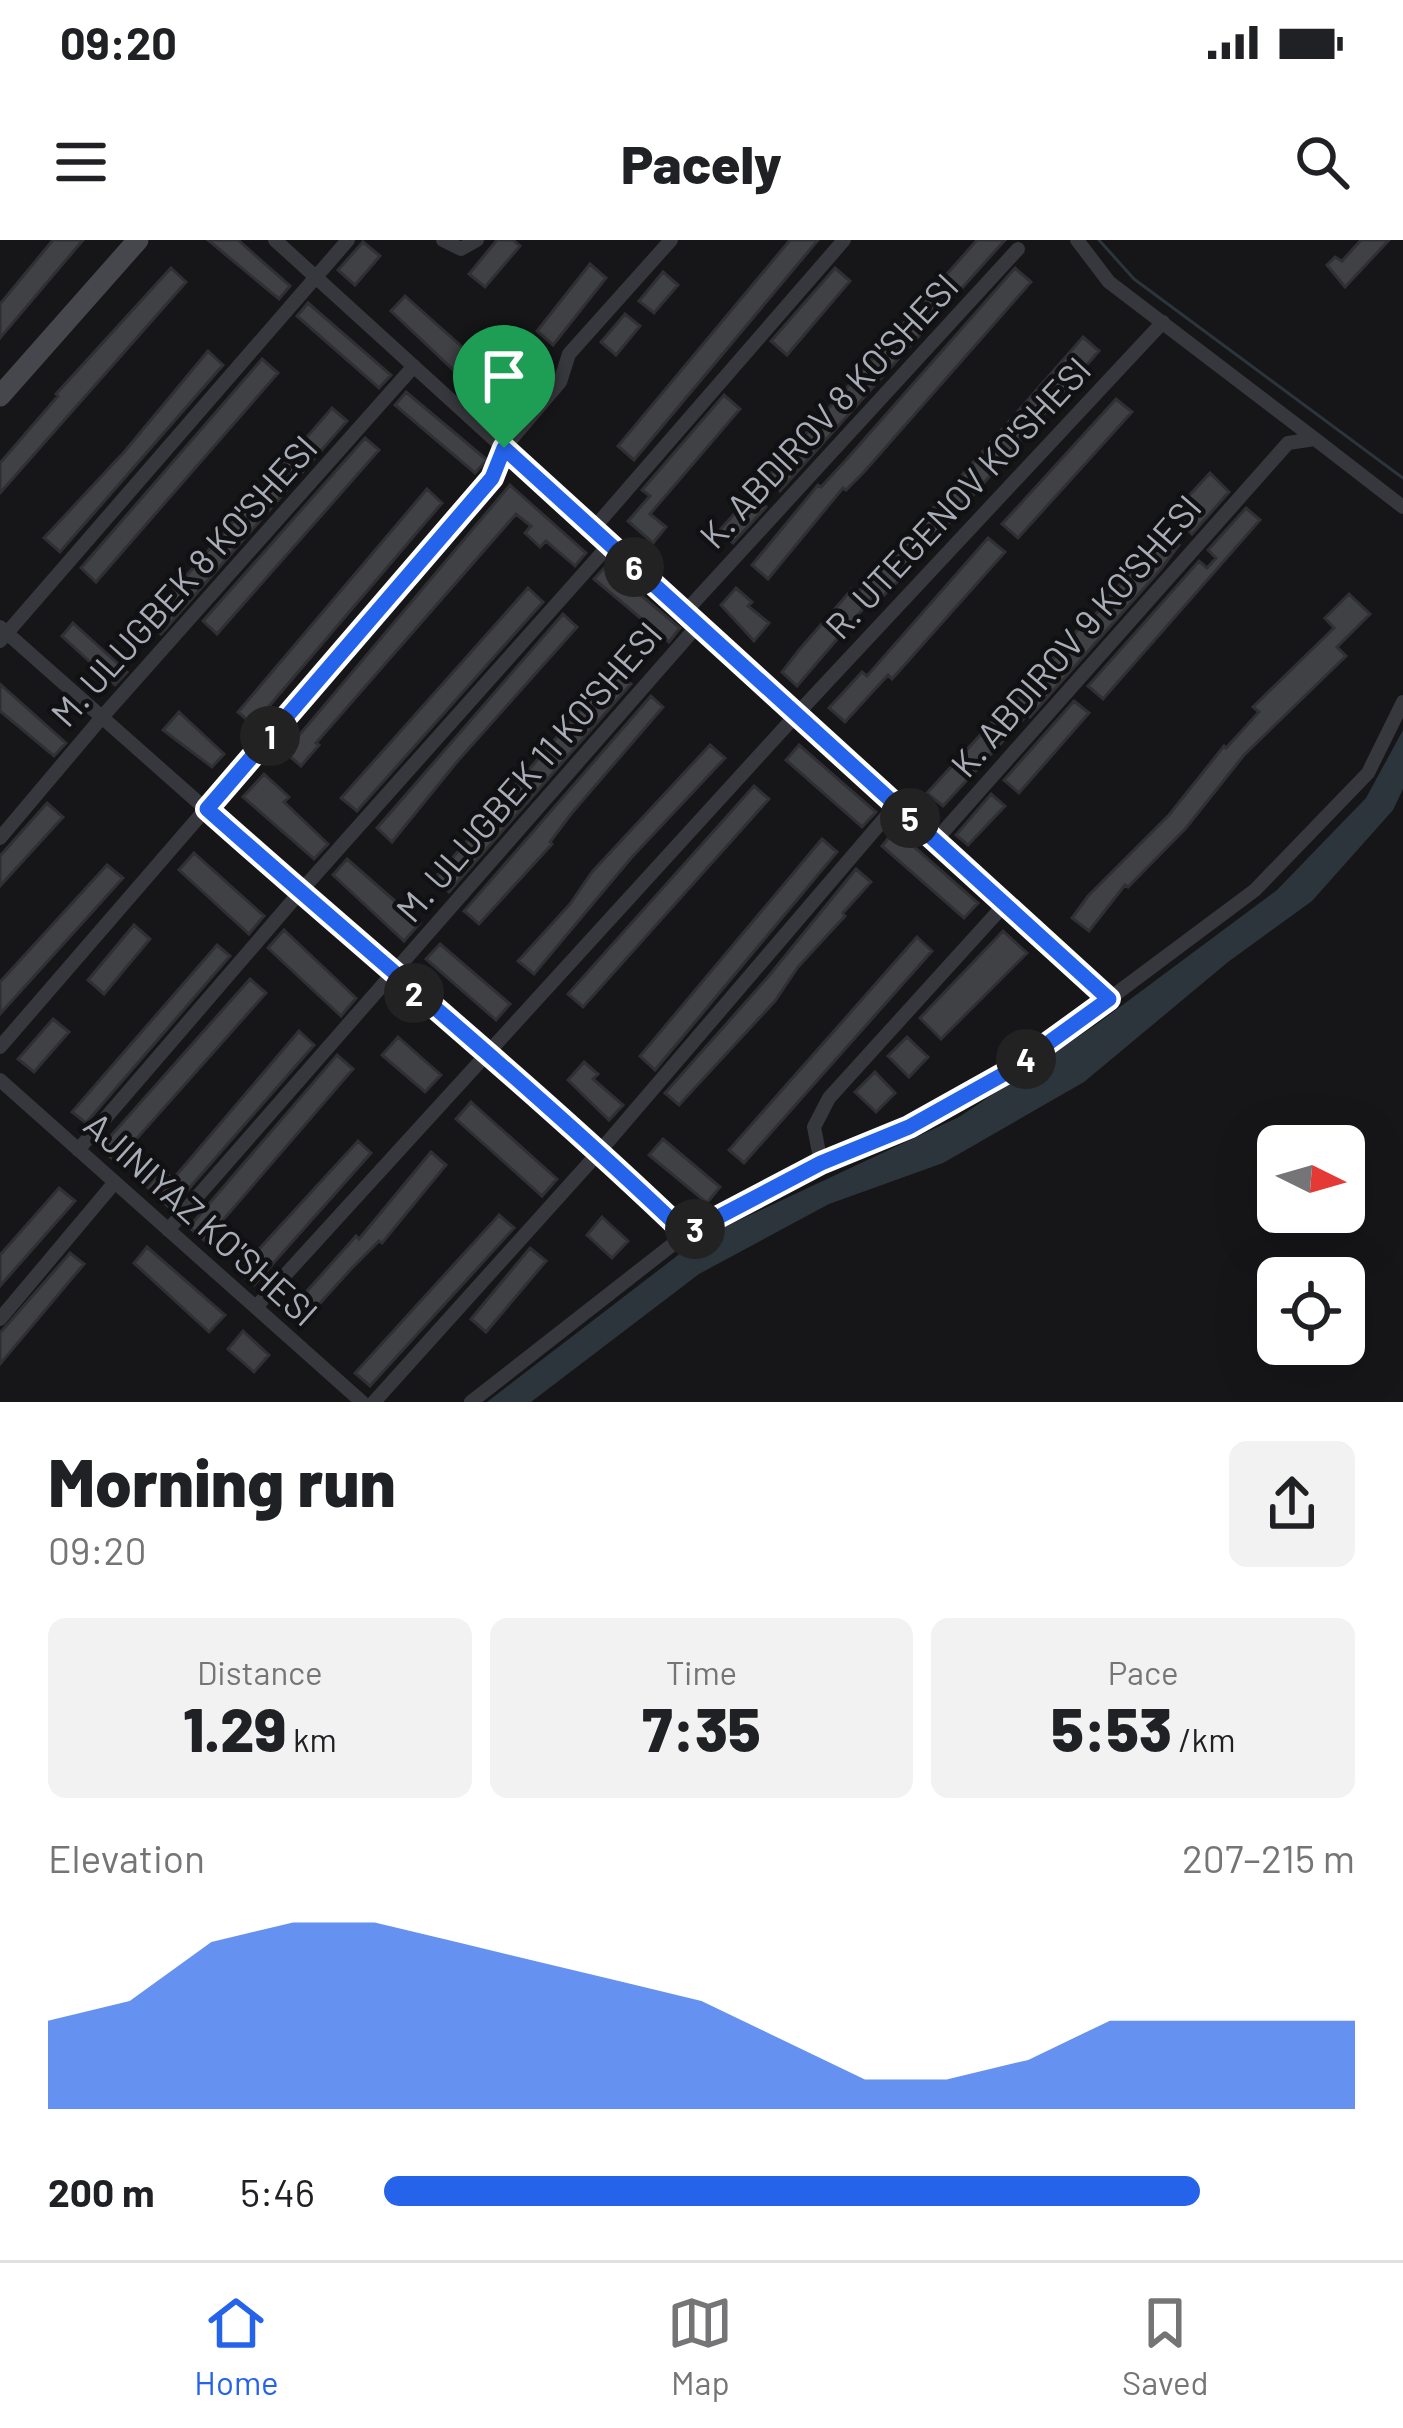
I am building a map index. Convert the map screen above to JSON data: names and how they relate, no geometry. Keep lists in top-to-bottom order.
{
  "streets": {
    "street": [
      "K. ABDIROV 8 KO'SHESI",
      "R. UTEGENOV KO'SHESI",
      "M. ULUGBEK 8 KO'SHESI",
      "K. ABDIROV 9 KO'SHESI",
      "M. ULUGBEK 11 KO'SHESI",
      "AJINIYAZ KO'SHESI"
    ]
  },
  "crossings": [
    ["R. UTEGENOV KO'SHESI", "AJINIYAZ KO'SHESI"],
    ["M. ULUGBEK 11 KO'SHESI", "AJINIYAZ KO'SHESI"]
  ],
  "north": "right",
  "page": {
    "status": "09:20",
    "header": "Pacely",
    "pins": [
      "6",
      "1",
      "5",
      "2",
      "4",
      "3"
    ],
    "heading": ["Morning run", "09:20"],
    "stats": [
      ["Distance", "1.29 km"],
      ["Time", "7:35"],
      ["Pace", "5:53 /km"]
    ],
    "chart": ["Elevation", "207–215 m"],
    "list": [
      {
        "name": "200 m",
        "note": "5:46"
      }
    ],
    "tabs": ["Home", "Map", "Saved"]
  }
}
